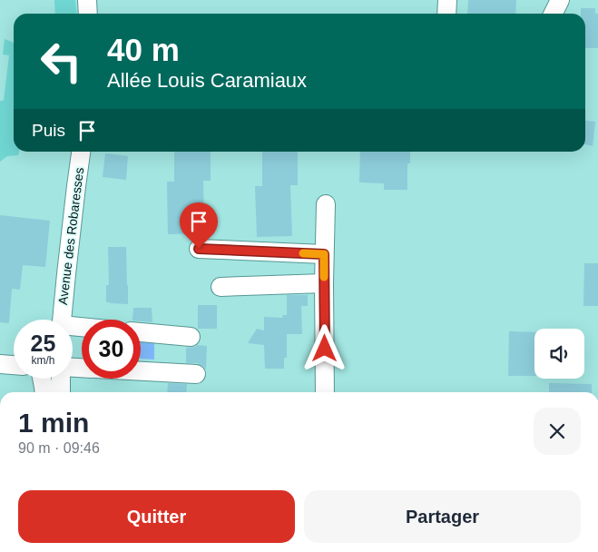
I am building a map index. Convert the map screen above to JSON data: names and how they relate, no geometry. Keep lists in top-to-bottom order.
{
  "streets": {
    "street": ["Avenue des Robaresses"]
  },
  "page": {
    "turn": ["40 m", "Allée Louis Caramiaux"],
    "then": "Puis",
    "speed": "25 km/h",
    "limit": "30",
    "heading": ["1 min", "90 m · 09:46"],
    "buttons": ["Quitter", "Partager"]
  }
}
